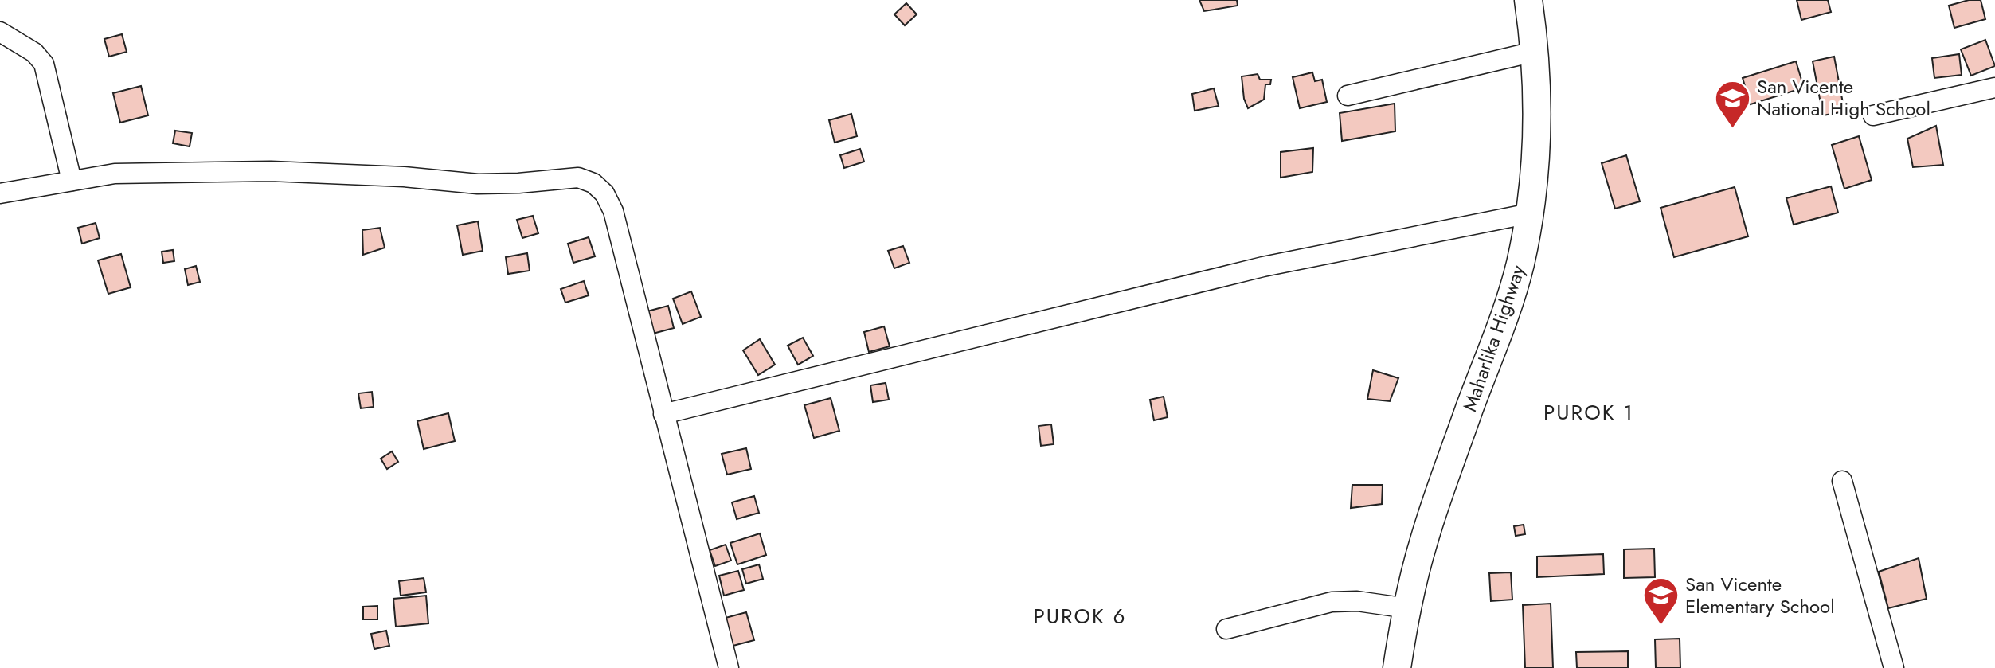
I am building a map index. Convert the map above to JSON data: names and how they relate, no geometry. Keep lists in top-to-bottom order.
{
  "streets": {
    "highway": ["Maharlika Highway"]
  },
  "districts": ["PUROK 1", "PUROK 6"],
  "places": {
    "school or university": ["San Vicente National High School", "San Vicente Elementary School"]
  }
}
